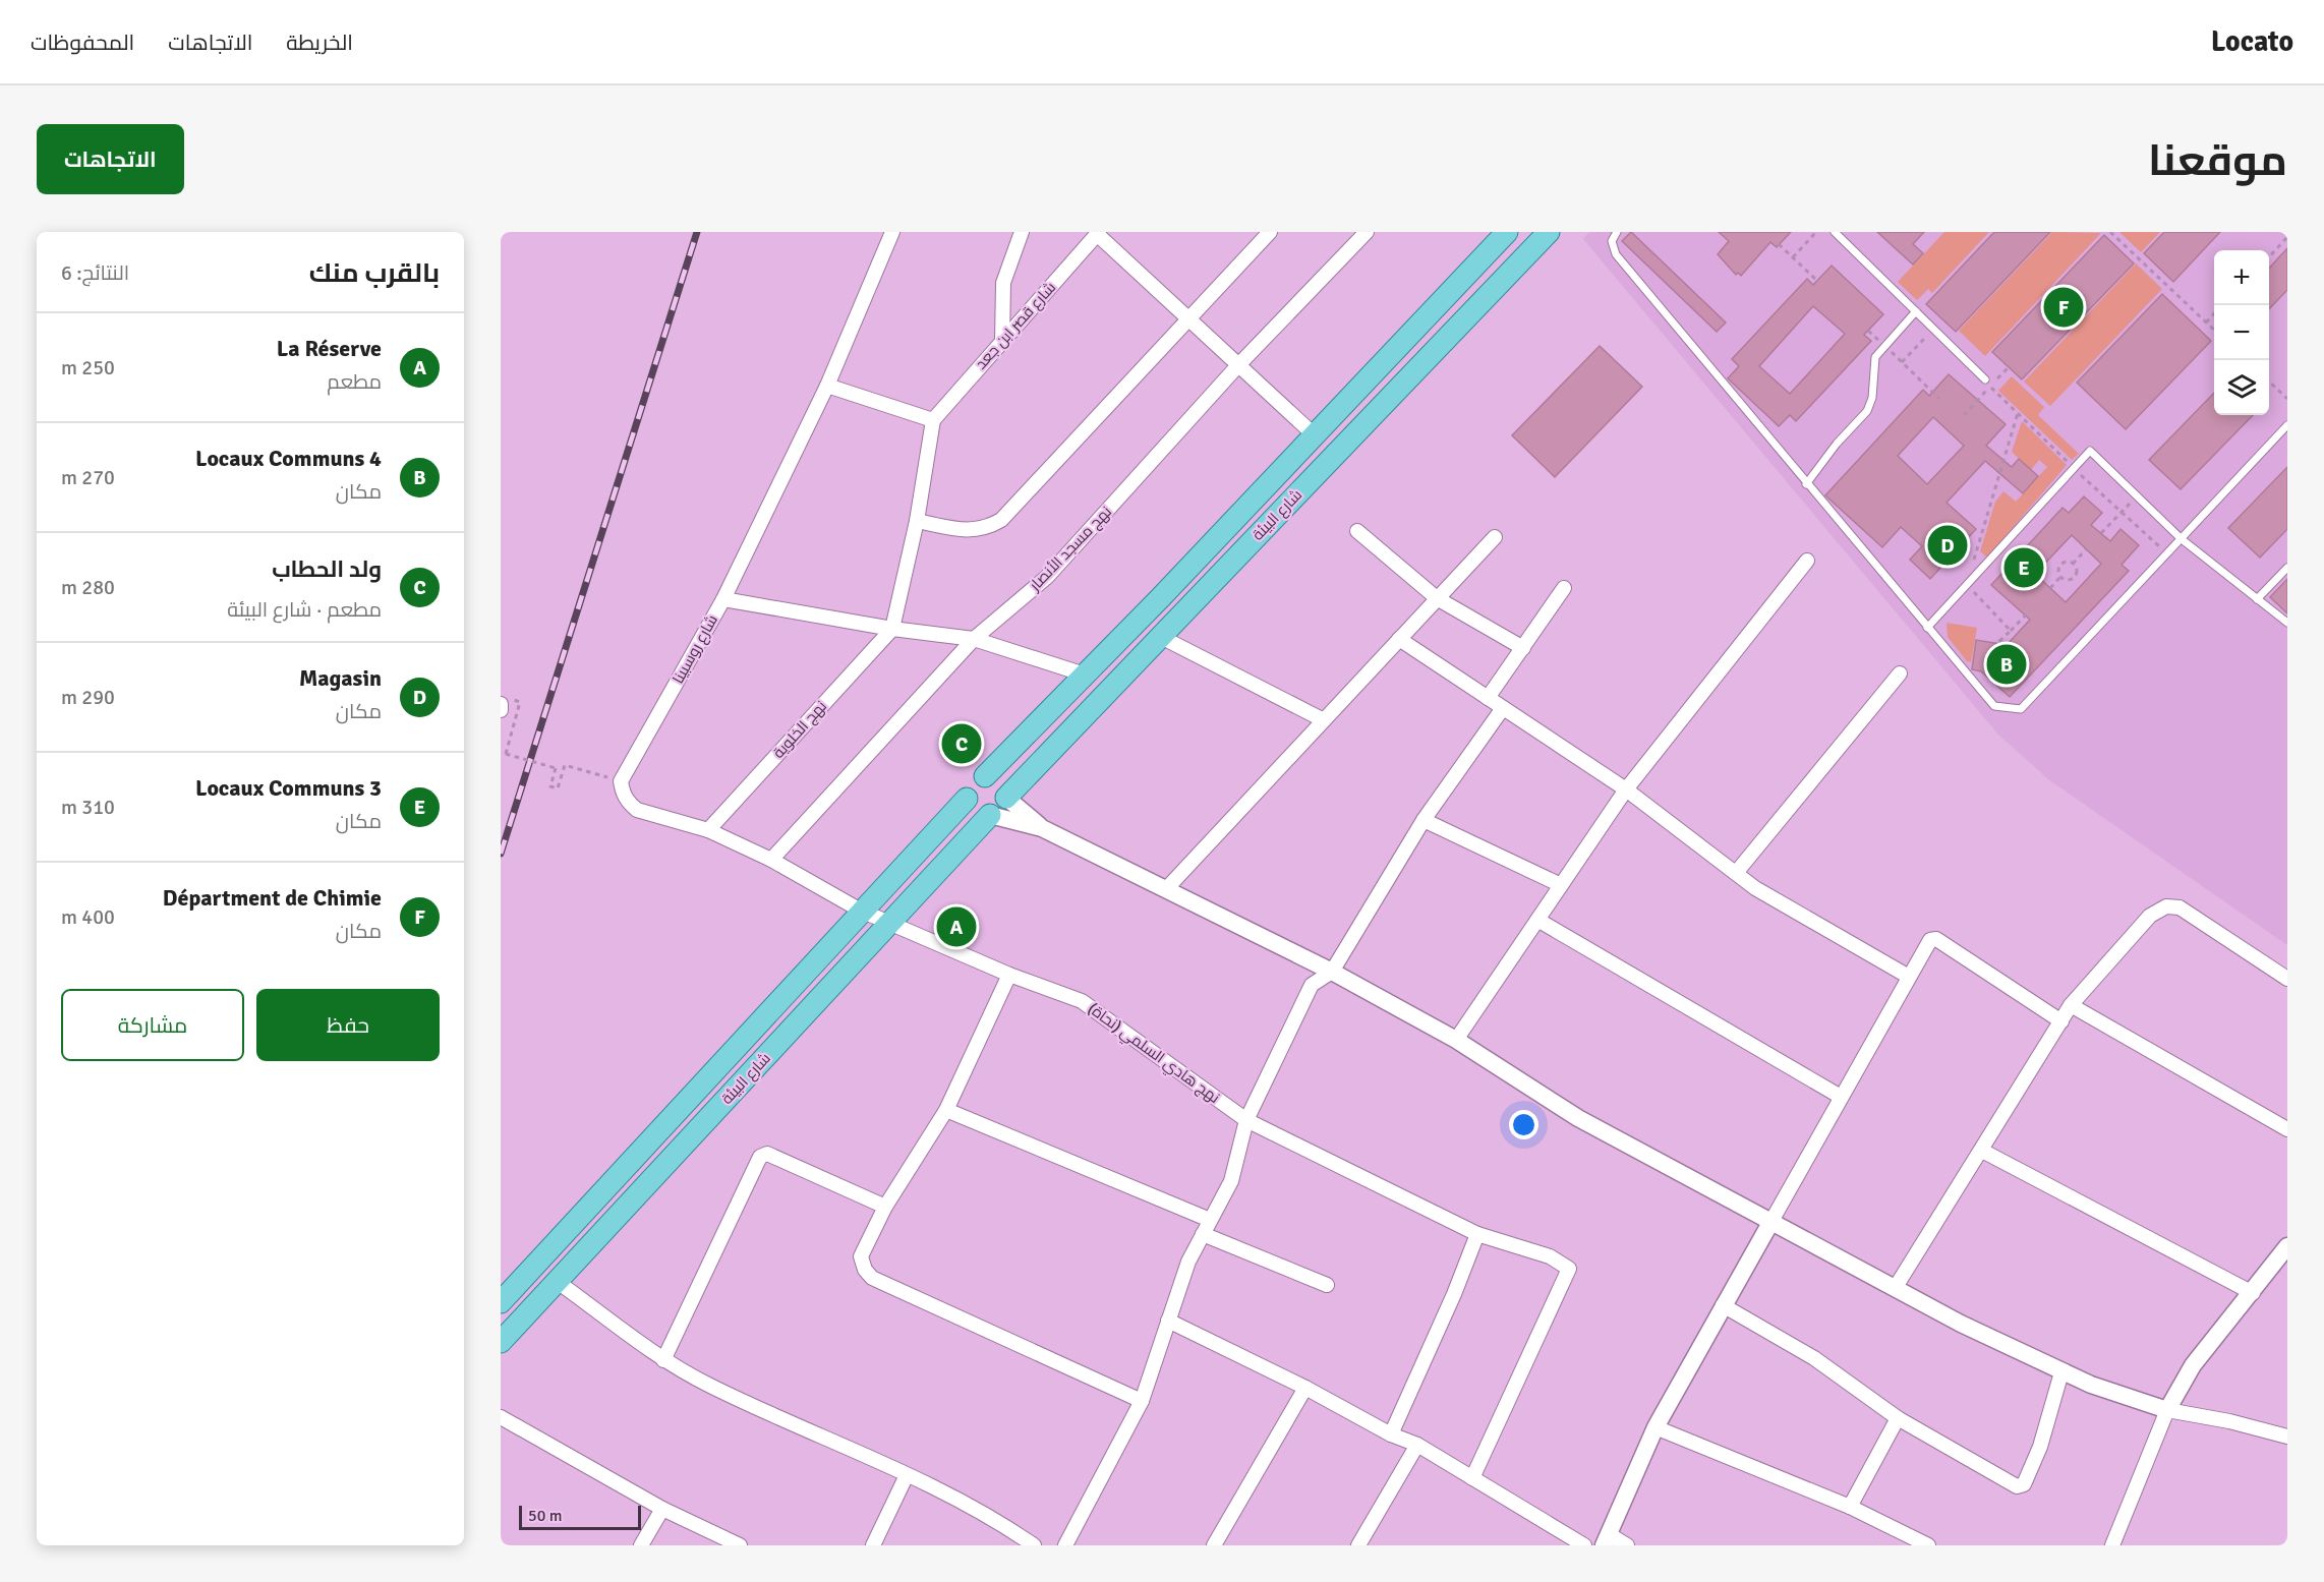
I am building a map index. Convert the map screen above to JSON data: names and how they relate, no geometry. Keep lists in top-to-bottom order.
{
  "streets": {
    "main road": ["شارع البيئة"],
    "street": [
      "شارع قصر ابن جعد",
      "نهج مسجد الأنصار",
      "شارع روسبينا",
      "نهج الخلوية",
      "نهج هادي السلمي (نحاة)"
    ]
  },
  "crossings": [
    ["شارع البيئة", "نهج هادي السلمي (نحاة)"]
  ],
  "scale_bar": "50 m",
  "page": {
    "header": "Locato",
    "nav": ["الخريطة", "الاتجاهات", "المحفوظات"],
    "title": "موقعنا",
    "buttons": [
      "الاتجاهات",
      ["حفظ", "مشاركة"]
    ],
    "heading": ["بالقرب منك", "النتائج: 6"],
    "map_buttons": ["+", "−"],
    "pins": [
      "F",
      "D",
      "E",
      "B",
      "C",
      "A"
    ],
    "list": [
      {
        "mark": "A",
        "name": "La Réserve",
        "note": "مطعم",
        "value": "250 m"
      },
      {
        "mark": "B",
        "name": "Locaux Communs 4",
        "note": "مكان",
        "value": "270 m"
      },
      {
        "mark": "C",
        "name": "ولد الحطاب",
        "note": "مطعم · شارع البيئة",
        "value": "280 m"
      },
      {
        "mark": "D",
        "name": "Magasin",
        "note": "مكان",
        "value": "290 m"
      },
      {
        "mark": "E",
        "name": "Locaux Communs 3",
        "note": "مكان",
        "value": "310 m"
      },
      {
        "mark": "F",
        "name": "Départment de Chimie",
        "note": "مكان",
        "value": "400 m"
      }
    ],
    "scale": "50 m"
  }
}
